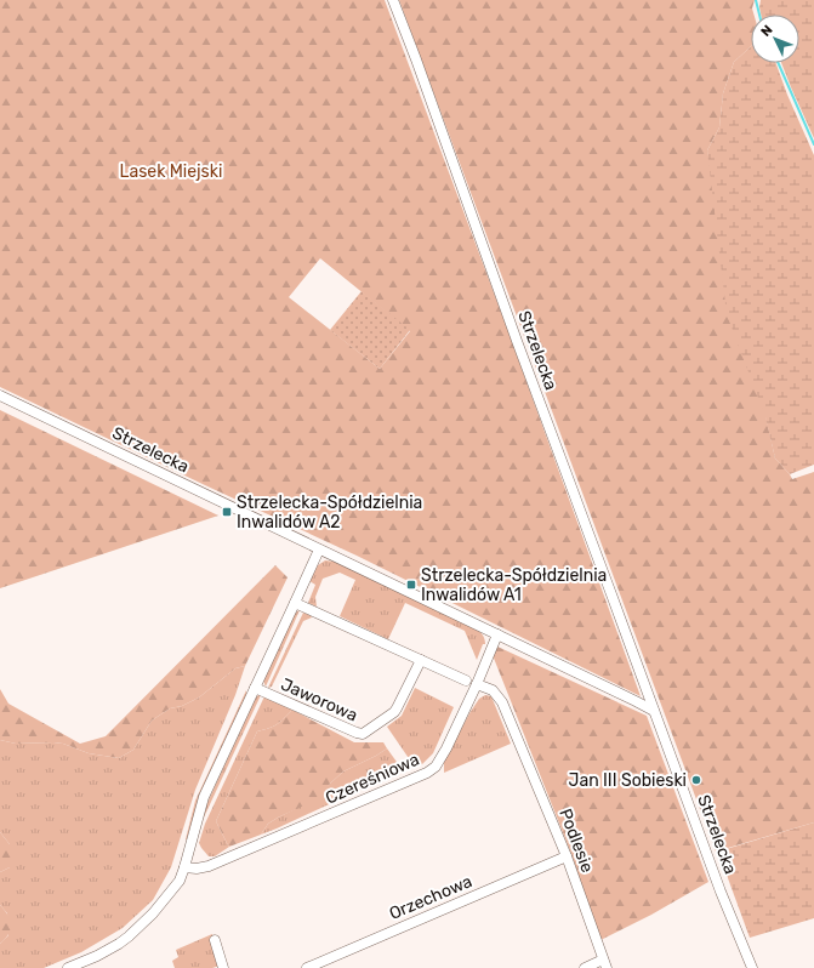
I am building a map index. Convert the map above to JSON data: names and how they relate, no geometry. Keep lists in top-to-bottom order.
{
  "streets": {
    "street": [
      "Strzelecka",
      "Jaworowa",
      "Czereśniowa",
      "Podlesie",
      "Orzechowa"
    ]
  },
  "crossings": [
    ["Strzelecka", "Czereśniowa"],
    ["Czereśniowa", "Podlesie"],
    ["Podlesie", "Orzechowa"]
  ],
  "parks": ["Lasek Miejski"],
  "places": {
    "transit": ["Strzelecka-Spółdzielnia Inwalidów A2", "Strzelecka-Spółdzielnia Inwalidów A1"],
    "other": ["Jan III Sobieski"]
  },
  "north": "top left"
}
